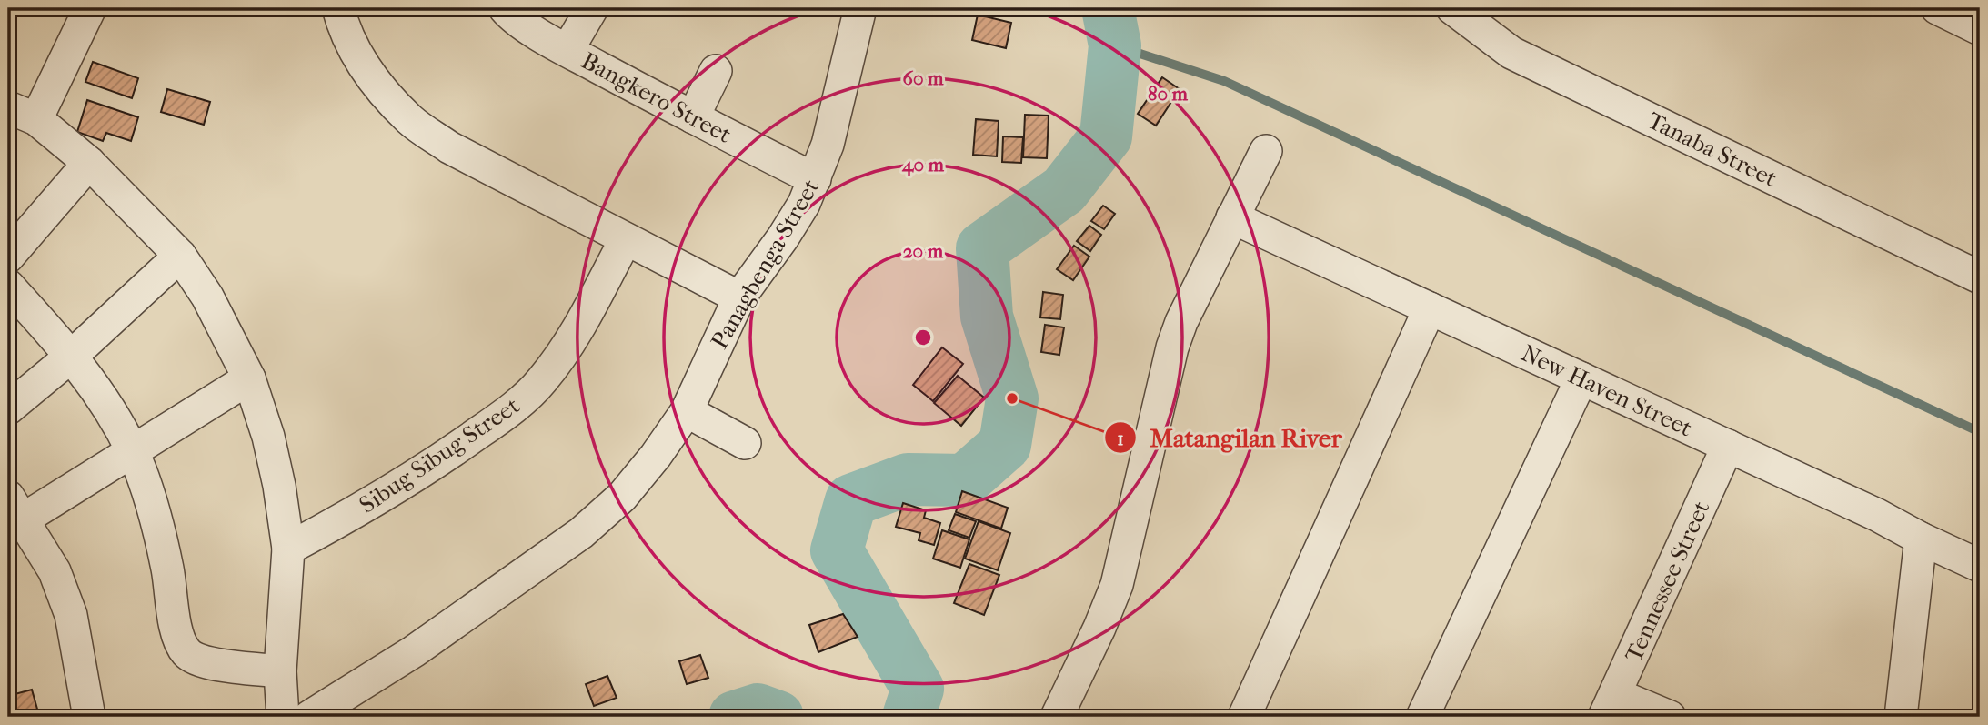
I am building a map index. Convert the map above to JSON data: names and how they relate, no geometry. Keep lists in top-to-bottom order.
{
  "streets": {
    "street": [
      "Bangkero Street",
      "Tanaba Street",
      "Panagbenga Street",
      "New Haven Street",
      "Sibug Sibug Street",
      "Tennessee Street"
    ]
  },
  "crossings": [
    ["Bangkero Street", "Panagbenga Street"],
    ["New Haven Street", "Tennessee Street"]
  ],
  "places": ["Matangilan River"],
  "rings": [
    "60 m",
    "80 m",
    "40 m",
    "20 m"
  ]
}
